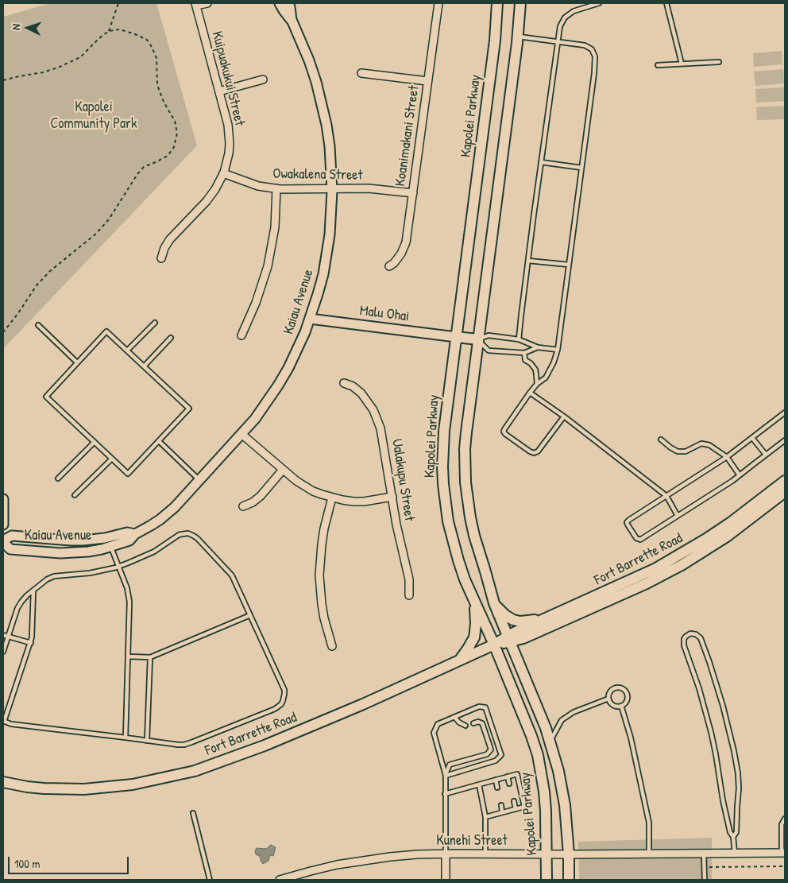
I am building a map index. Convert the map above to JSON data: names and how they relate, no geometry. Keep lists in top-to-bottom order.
{
  "streets": {
    "main road": ["Kapolei Parkway", "Fort Barrette Road"],
    "street": [
      "Kuipuakukui Street",
      "Koanimakani Street",
      "Owakalena Street",
      "Kaiau Avenue",
      "Malu Ohai",
      "Ualakupu Street",
      "Kunehi Street"
    ]
  },
  "crossings": [
    ["Kuipuakukui Street", "Owakalena Street"],
    ["Kapolei Parkway", "Malu Ohai"],
    ["Kapolei Parkway", "Fort Barrette Road"],
    ["Kapolei Parkway", "Kunehi Street"],
    ["Koanimakani Street", "Owakalena Street"],
    ["Owakalena Street", "Kaiau Avenue"],
    ["Kaiau Avenue", "Malu Ohai"]
  ],
  "parks": ["Kapolei Community Park"],
  "scale_bar": "100 m",
  "north": "left"
}
